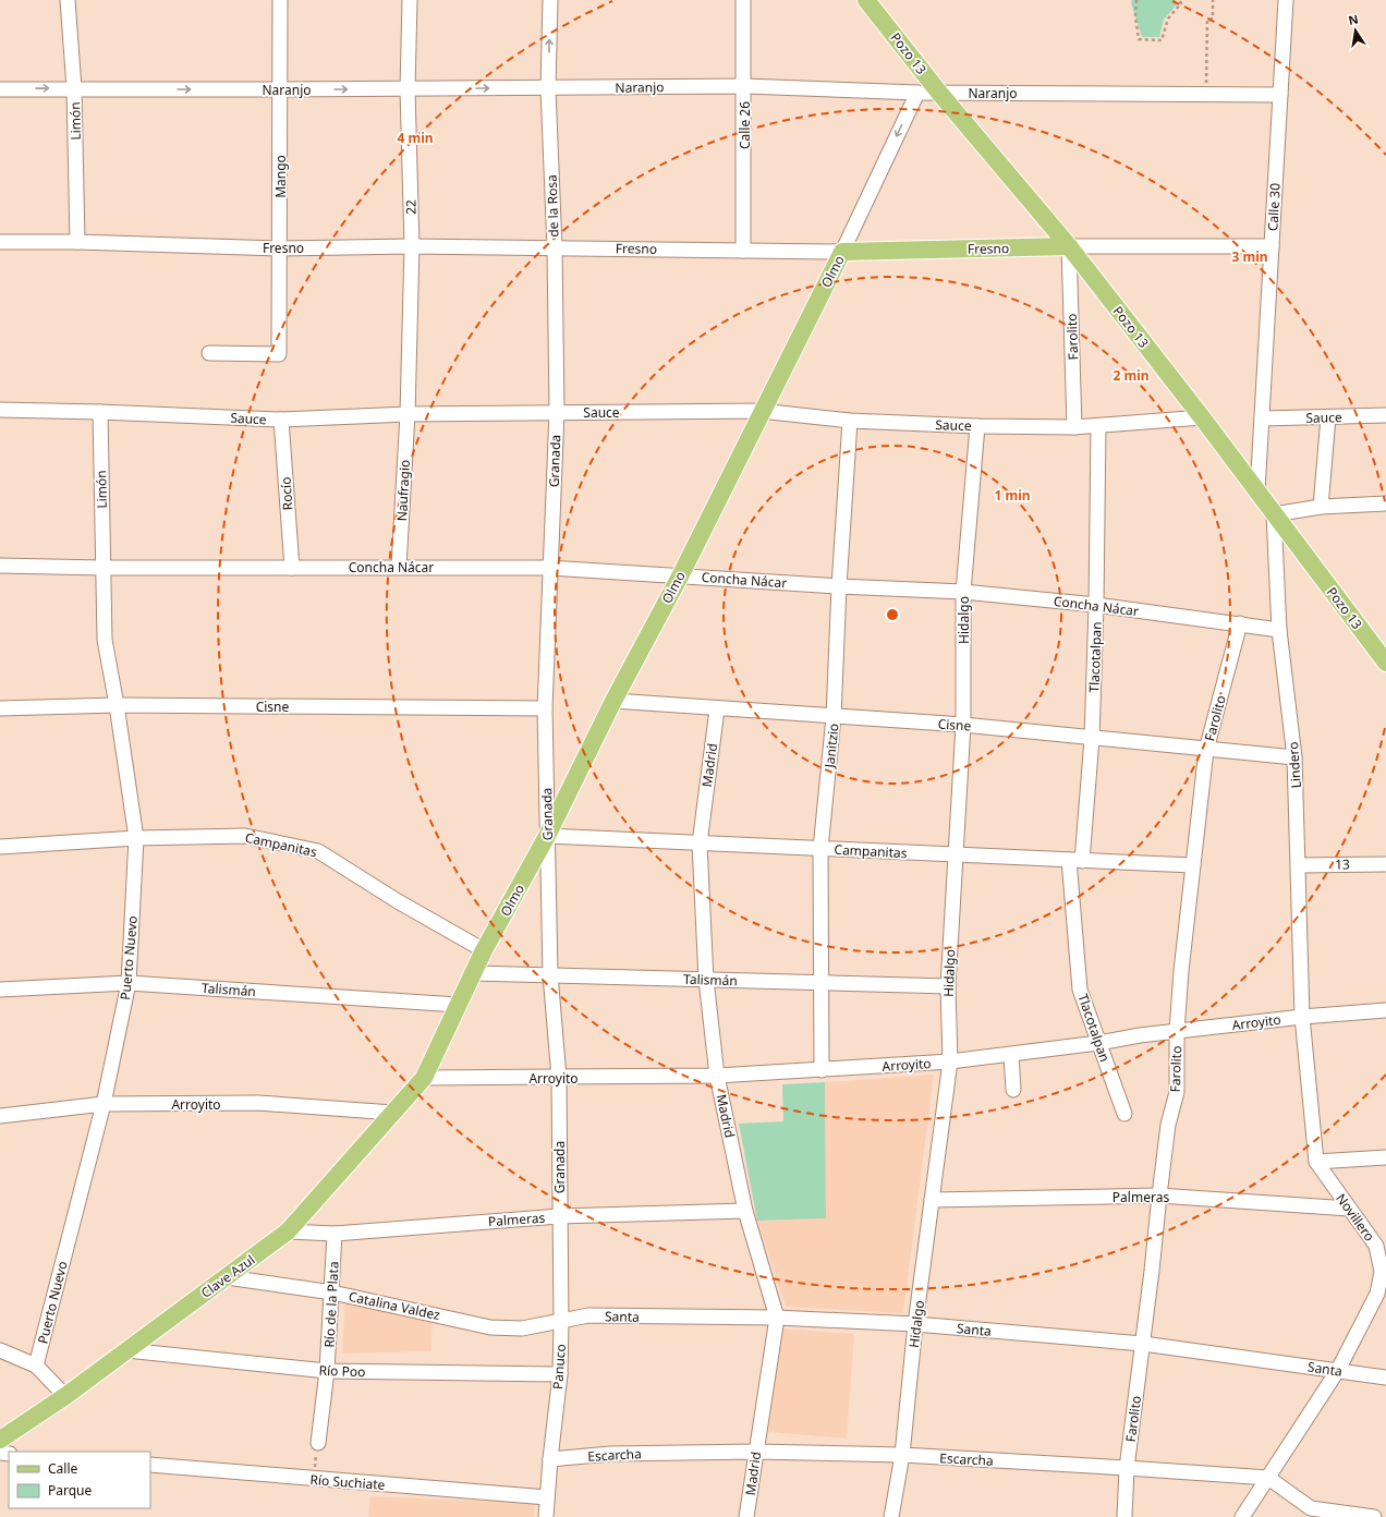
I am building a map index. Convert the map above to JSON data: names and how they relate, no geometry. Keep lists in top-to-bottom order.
{
  "streets": {
    "main road": [
      "Pozo 13",
      "Fresno",
      "Olmo",
      "Clave Azul"
    ],
    "street": [
      "Naranjo",
      "Limón",
      "Calle 26",
      "Mango",
      "de la Rosa",
      "22",
      "Calle 30",
      "Farolito",
      "Sauce",
      "Granada",
      "Naufragio",
      "Rocío",
      "Concha Nácar",
      "Hidalgo",
      "Tlacotalpan",
      "Cisne",
      "Janitzio",
      "Madrid",
      "Lindero",
      "Campanitas",
      "13",
      "Puerto Nuevo",
      "Talismán",
      "Arroyito",
      "Palmeras",
      "Novillero",
      "Río de la Plata",
      "Catalina Valdez",
      "Santa",
      "Panuco",
      "Río Poo",
      "Escarcha",
      "Río Suchiate"
    ]
  },
  "crossings": [
    ["Pozo 13", "Naranjo"],
    ["Pozo 13", "Calle 30"],
    ["Pozo 13", "Fresno"],
    ["Pozo 13", "Farolito"],
    ["Pozo 13", "Sauce"],
    ["Pozo 13", "Lindero"],
    ["Naranjo", "Limón"],
    ["Naranjo", "Calle 26"],
    ["Naranjo", "Mango"],
    ["Naranjo", "de la Rosa"],
    ["Naranjo", "22"],
    ["Naranjo", "Calle 30"],
    ["Naranjo", "Olmo"],
    ["Limón", "Fresno"],
    ["Limón", "Sauce"],
    ["Limón", "Concha Nácar"],
    ["Limón", "Puerto Nuevo"],
    ["Calle 26", "Fresno"],
    ["Mango", "Fresno"],
    ["de la Rosa", "Fresno"],
    ["de la Rosa", "Sauce"],
    ["de la Rosa", "Granada"],
    ["22", "Fresno"],
    ["22", "Sauce"],
    ["22", "Naufragio"],
    ["Calle 30", "Fresno"],
    ["Calle 30", "Sauce"],
    ["Fresno", "Olmo"],
    ["Fresno", "Farolito"],
    ["Olmo", "Sauce"],
    ["Olmo", "Granada"],
    ["Olmo", "Concha Nácar"],
    ["Olmo", "Cisne"],
    ["Olmo", "Campanitas"],
    ["Olmo", "Talismán"],
    ["Olmo", "Arroyito"],
    ["Olmo", "Clave Azul"],
    ["Farolito", "Sauce"],
    ["Farolito", "Concha Nácar"],
    ["Farolito", "Cisne"],
    ["Farolito", "Campanitas"],
    ["Farolito", "Arroyito"],
    ["Farolito", "Palmeras"],
    ["Farolito", "Santa"],
    ["Farolito", "Escarcha"],
    ["Sauce", "Granada"],
    ["Sauce", "Naufragio"],
    ["Sauce", "Rocío"],
    ["Sauce", "Hidalgo"],
    ["Sauce", "Tlacotalpan"],
    ["Sauce", "Janitzio"],
    ["Granada", "Concha Nácar"],
    ["Granada", "Cisne"],
    ["Granada", "Campanitas"],
    ["Granada", "Talismán"],
    ["Granada", "Arroyito"],
    ["Granada", "Palmeras"],
    ["Granada", "Panuco"],
    ["Naufragio", "Concha Nácar"],
    ["Rocío", "Concha Nácar"],
    ["Concha Nácar", "Hidalgo"],
    ["Concha Nácar", "Tlacotalpan"],
    ["Concha Nácar", "Janitzio"],
    ["Concha Nácar", "Lindero"],
    ["Concha Nácar", "Puerto Nuevo"],
    ["Hidalgo", "Cisne"],
    ["Hidalgo", "Campanitas"],
    ["Hidalgo", "Talismán"],
    ["Hidalgo", "Arroyito"],
    ["Hidalgo", "Palmeras"],
    ["Hidalgo", "Santa"],
    ["Hidalgo", "Escarcha"],
    ["Tlacotalpan", "Cisne"],
    ["Tlacotalpan", "Campanitas"],
    ["Tlacotalpan", "Arroyito"],
    ["Cisne", "Janitzio"],
    ["Cisne", "Madrid"],
    ["Cisne", "Lindero"],
    ["Cisne", "Puerto Nuevo"],
    ["Janitzio", "Campanitas"],
    ["Janitzio", "Talismán"],
    ["Janitzio", "Arroyito"],
    ["Madrid", "Campanitas"],
    ["Madrid", "Talismán"],
    ["Madrid", "Arroyito"],
    ["Madrid", "Palmeras"],
    ["Madrid", "Santa"],
    ["Madrid", "Escarcha"],
    ["Lindero", "13"],
    ["Lindero", "Arroyito"],
    ["Lindero", "Novillero"],
    ["Campanitas", "Puerto Nuevo"],
    ["Puerto Nuevo", "Talismán"],
    ["Puerto Nuevo", "Arroyito"],
    ["Arroyito", "Novillero"],
    ["Arroyito", "Clave Azul"],
    ["Palmeras", "Novillero"],
    ["Palmeras", "Clave Azul"],
    ["Palmeras", "Río de la Plata"],
    ["Palmeras", "Panuco"],
    ["Novillero", "Santa"],
    ["Novillero", "Escarcha"],
    ["Clave Azul", "Catalina Valdez"],
    ["Clave Azul", "Río Poo"],
    ["Río de la Plata", "Catalina Valdez"],
    ["Río de la Plata", "Río Poo"],
    ["Catalina Valdez", "Santa"],
    ["Catalina Valdez", "Panuco"],
    ["Santa", "Panuco"],
    ["Panuco", "Río Poo"],
    ["Panuco", "Escarcha"],
    ["Panuco", "Río Suchiate"]
  ],
  "one_way": ["Naranjo"],
  "legend": ["Calle", "Parque"],
  "north": "top",
  "rings": [
    "4 min",
    "3 min",
    "2 min",
    "1 min"
  ]
}
